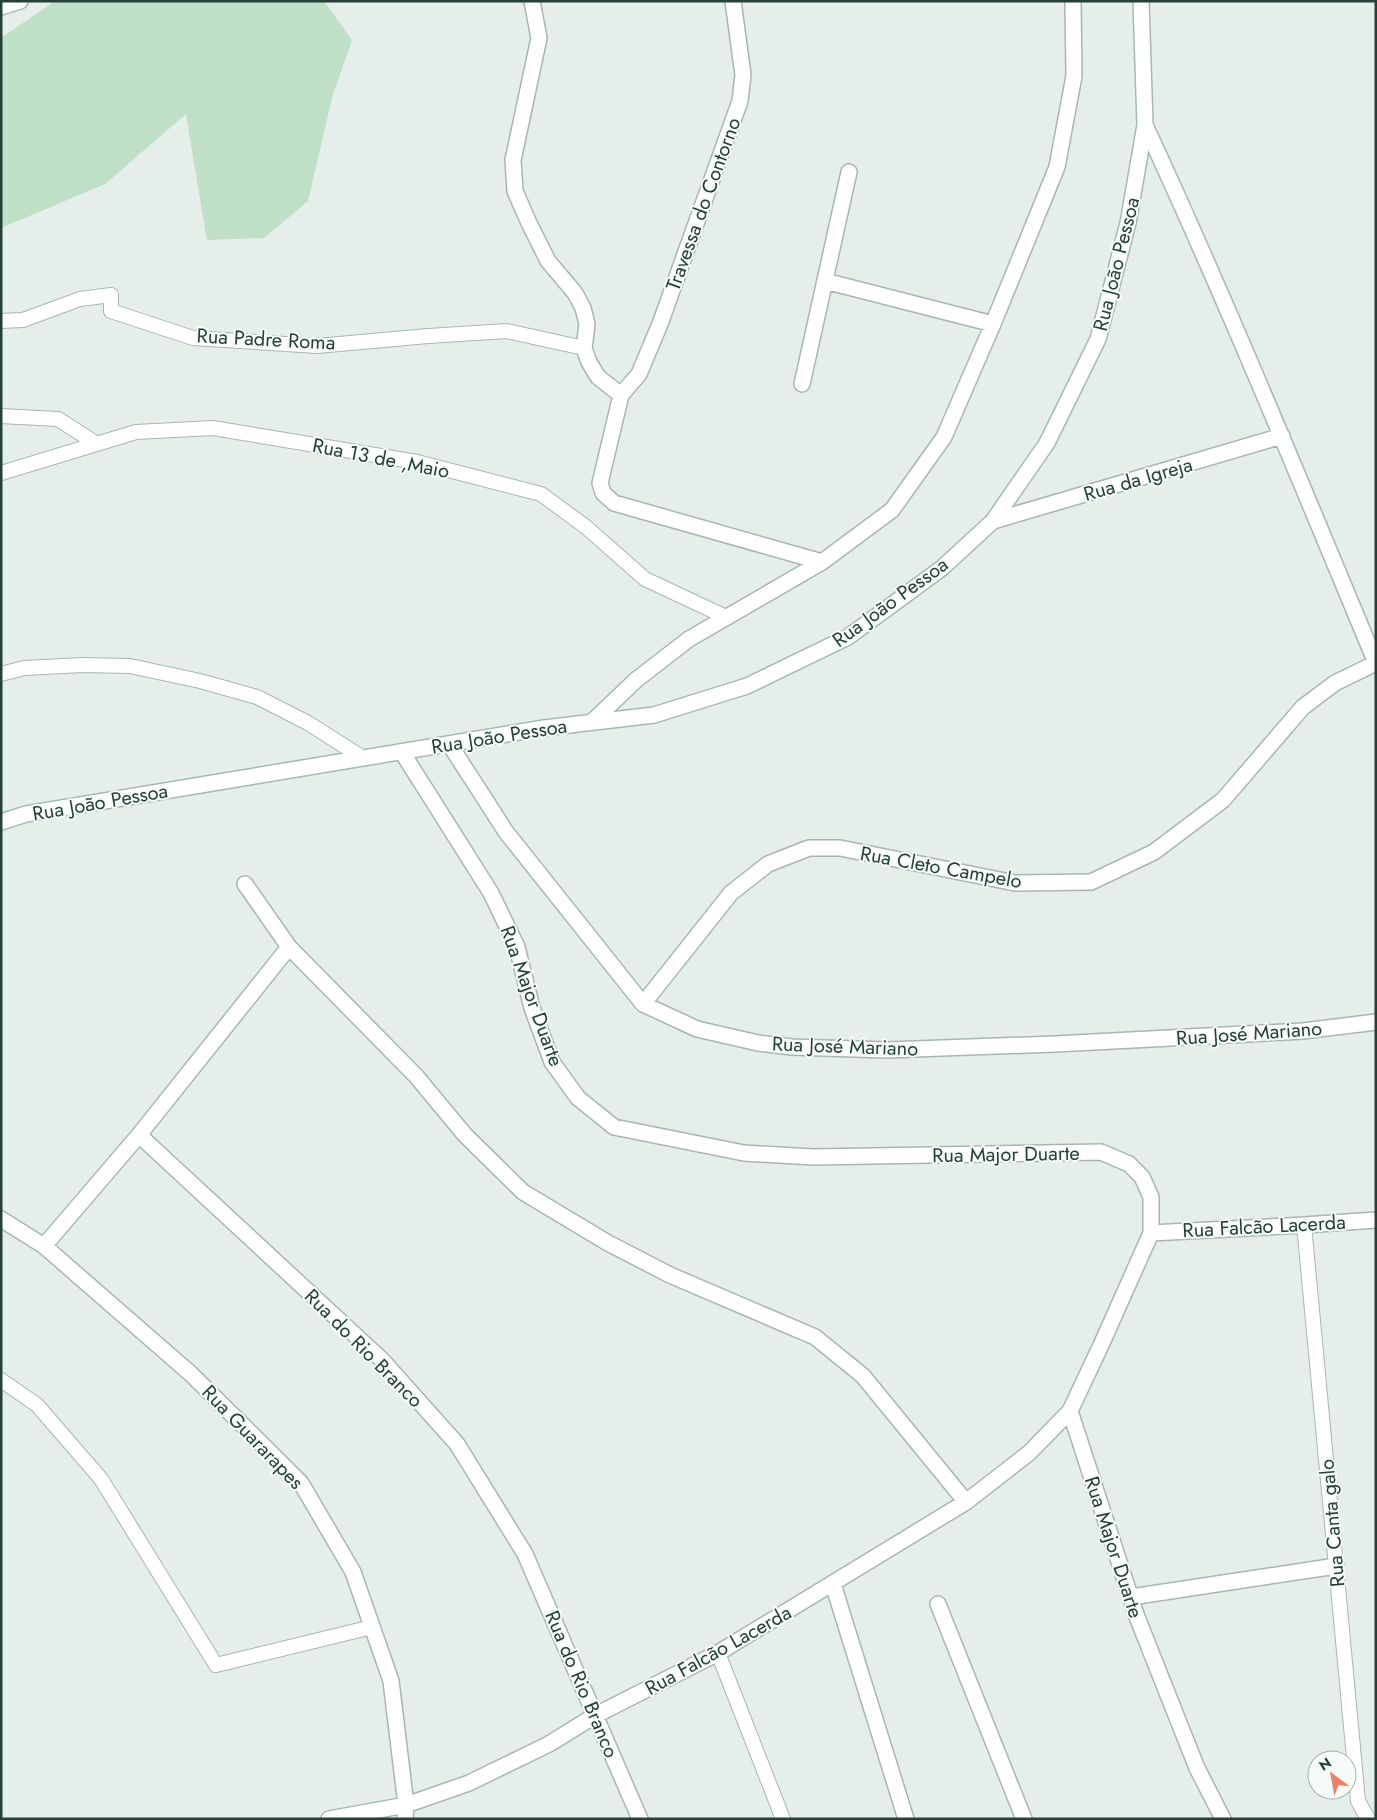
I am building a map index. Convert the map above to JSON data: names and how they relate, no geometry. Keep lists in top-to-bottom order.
{
  "streets": {
    "street": [
      "Travessa do Contorno",
      "Rua João Pessoa",
      "Rua da Igreja",
      "Rua Cleto Campelo",
      "Rua Major Duarte",
      "Rua José Mariano",
      "Rua Falcão Lacerda",
      "Rua do Rio Branco",
      "Rua Guararapes"
    ],
    "lane": ["Rua Padre Roma", "Rua 13 de ,Maio", "Rua Canta galo"]
  },
  "crossings": [
    ["Rua João Pessoa", "Rua da Igreja"],
    ["Rua João Pessoa", "Rua Major Duarte"],
    ["Rua João Pessoa", "Rua José Mariano"],
    ["Rua Cleto Campelo", "Rua José Mariano"],
    ["Rua Major Duarte", "Rua Falcão Lacerda"],
    ["Rua Falcão Lacerda", "Rua do Rio Branco"],
    ["Rua Falcão Lacerda", "Rua Guararapes"],
    ["Rua Falcão Lacerda", "Rua Canta galo"]
  ],
  "north": "top left"
}
